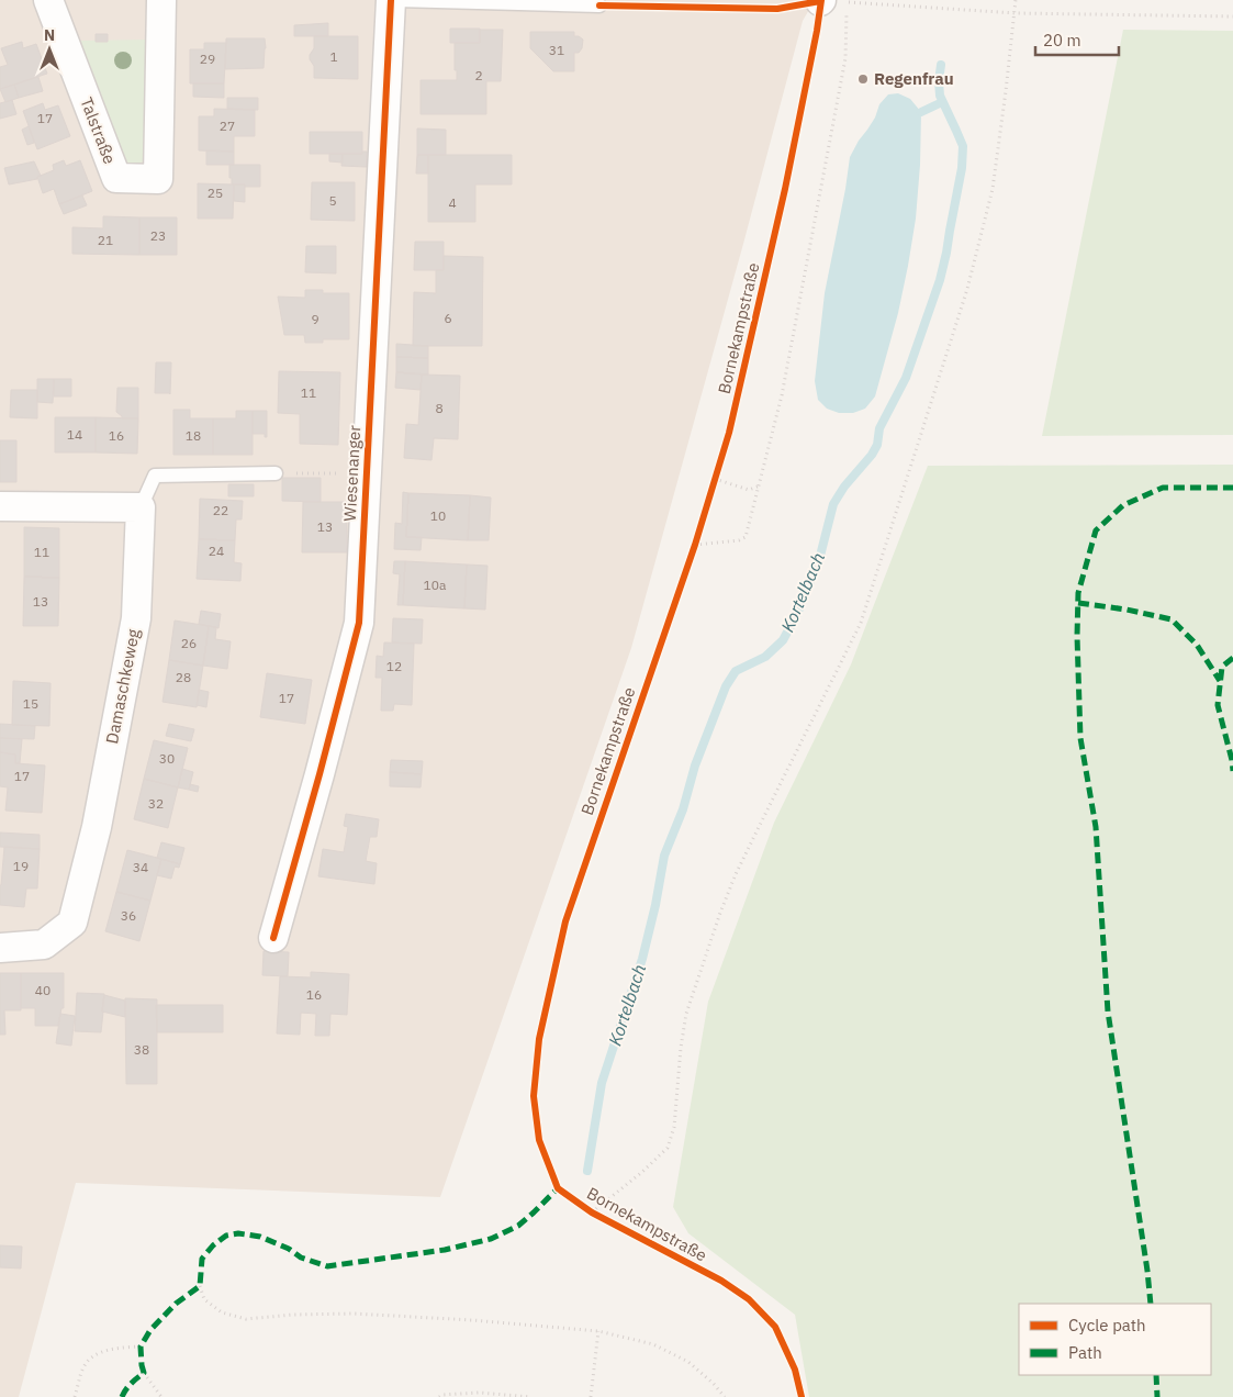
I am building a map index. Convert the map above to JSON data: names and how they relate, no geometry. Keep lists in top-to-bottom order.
{
  "streets": {
    "street": ["Talstraße", "Wiesenanger", "Damaschkeweg"],
    "cycle path": ["Bornekampstraße"]
  },
  "water": ["Kortelbach"],
  "places": ["Regenfrau"],
  "house_numbers": [
    "31",
    "1",
    "29",
    "2",
    "17",
    "27",
    "25",
    "5",
    "4",
    "23",
    "21",
    "6",
    "9",
    "11",
    "8",
    "14",
    "16",
    "18",
    "22",
    "10",
    "13",
    "24",
    "11",
    "10a",
    "13",
    "26",
    "12",
    "28",
    "17",
    "15",
    "30",
    "17",
    "32",
    "19",
    "34",
    "36",
    "40",
    "16",
    "38"
  ],
  "legend": ["Cycle path", "Path"],
  "scale_bar": "20 m",
  "north": "top"
}
